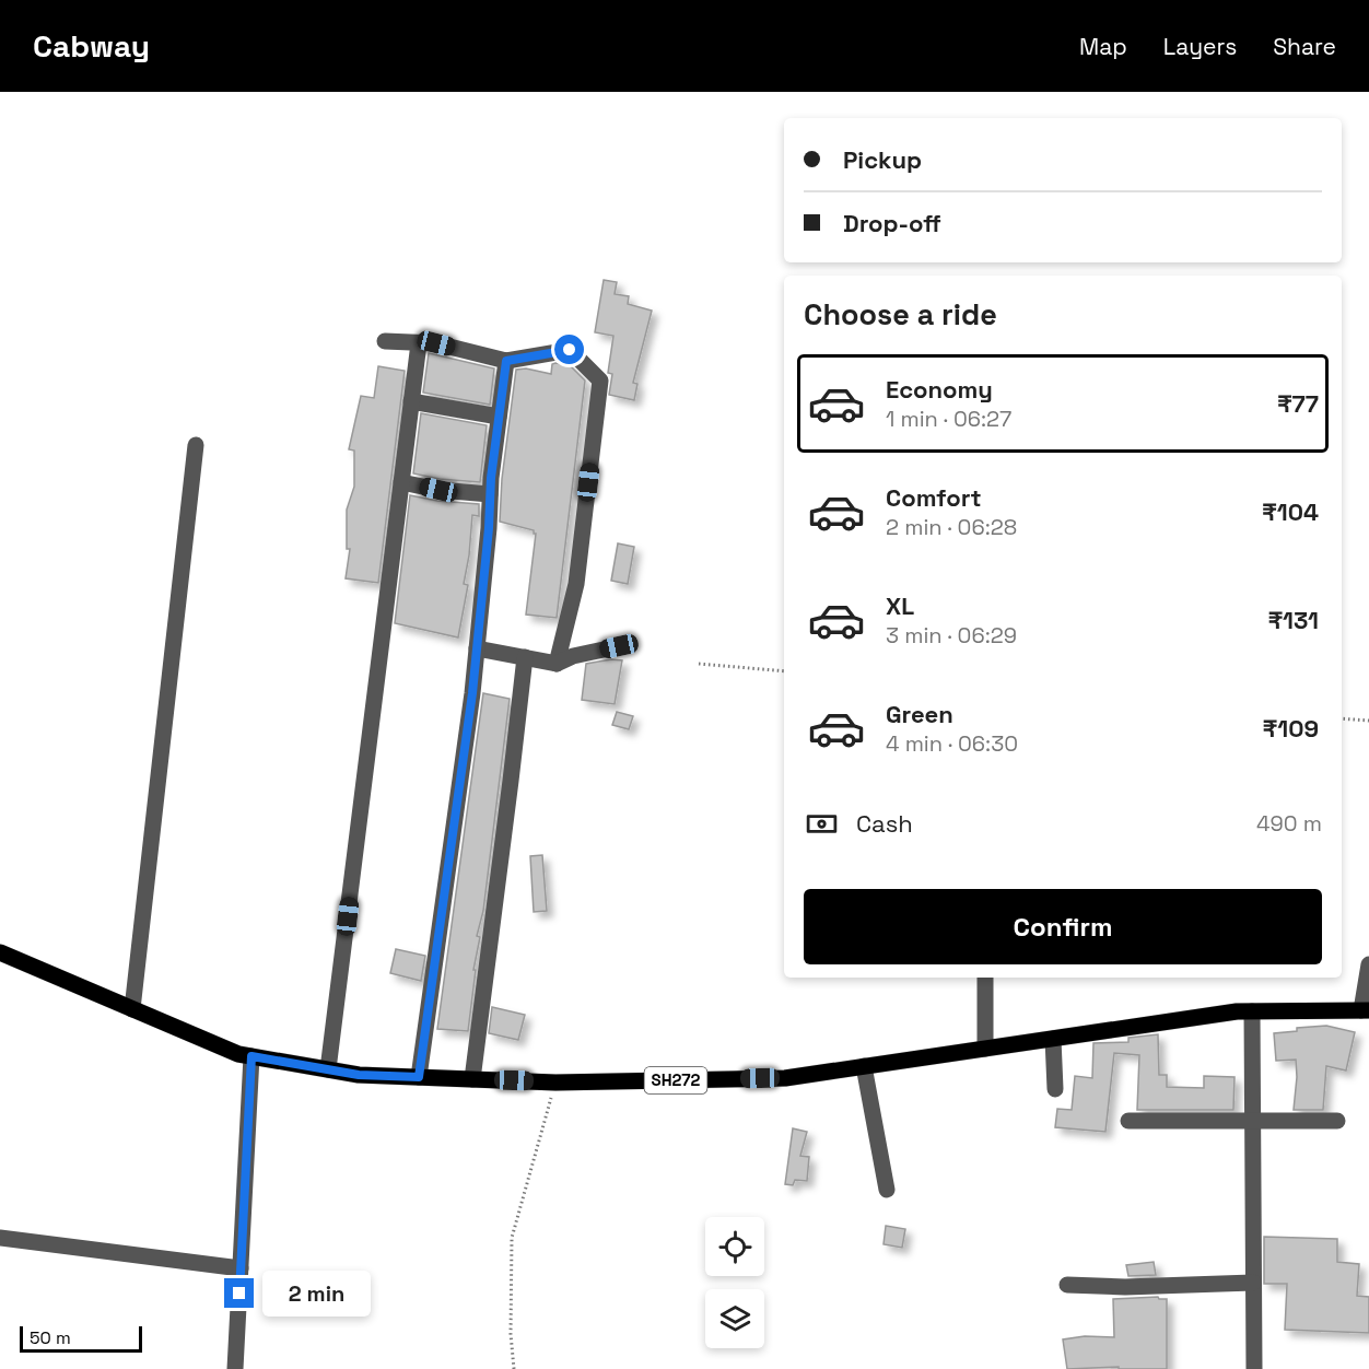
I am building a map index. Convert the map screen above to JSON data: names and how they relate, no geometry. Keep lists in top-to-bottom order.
{
  "streets": {
    "main road": ["SH272"]
  },
  "scale_bar": "50 m",
  "page": {
    "header": "Cabway",
    "nav": ["Map", "Layers", "Share"],
    "banner": ["Pickup", "Drop-off"],
    "heading": "Choose a ride",
    "list": [
      {
        "name": "Economy",
        "note": "1 min · 06:27",
        "value": "₹77"
      },
      {
        "name": "Comfort",
        "note": "2 min · 06:28",
        "value": "₹104"
      },
      {
        "name": "XL",
        "note": "3 min · 06:29",
        "value": "₹131"
      },
      {
        "name": "Green",
        "note": "4 min · 06:30",
        "value": "₹109"
      }
    ],
    "pay": ["Cash", "490 m"],
    "buttons": "Confirm",
    "bubble": "2 min",
    "scale": "50 m"
  }
}
